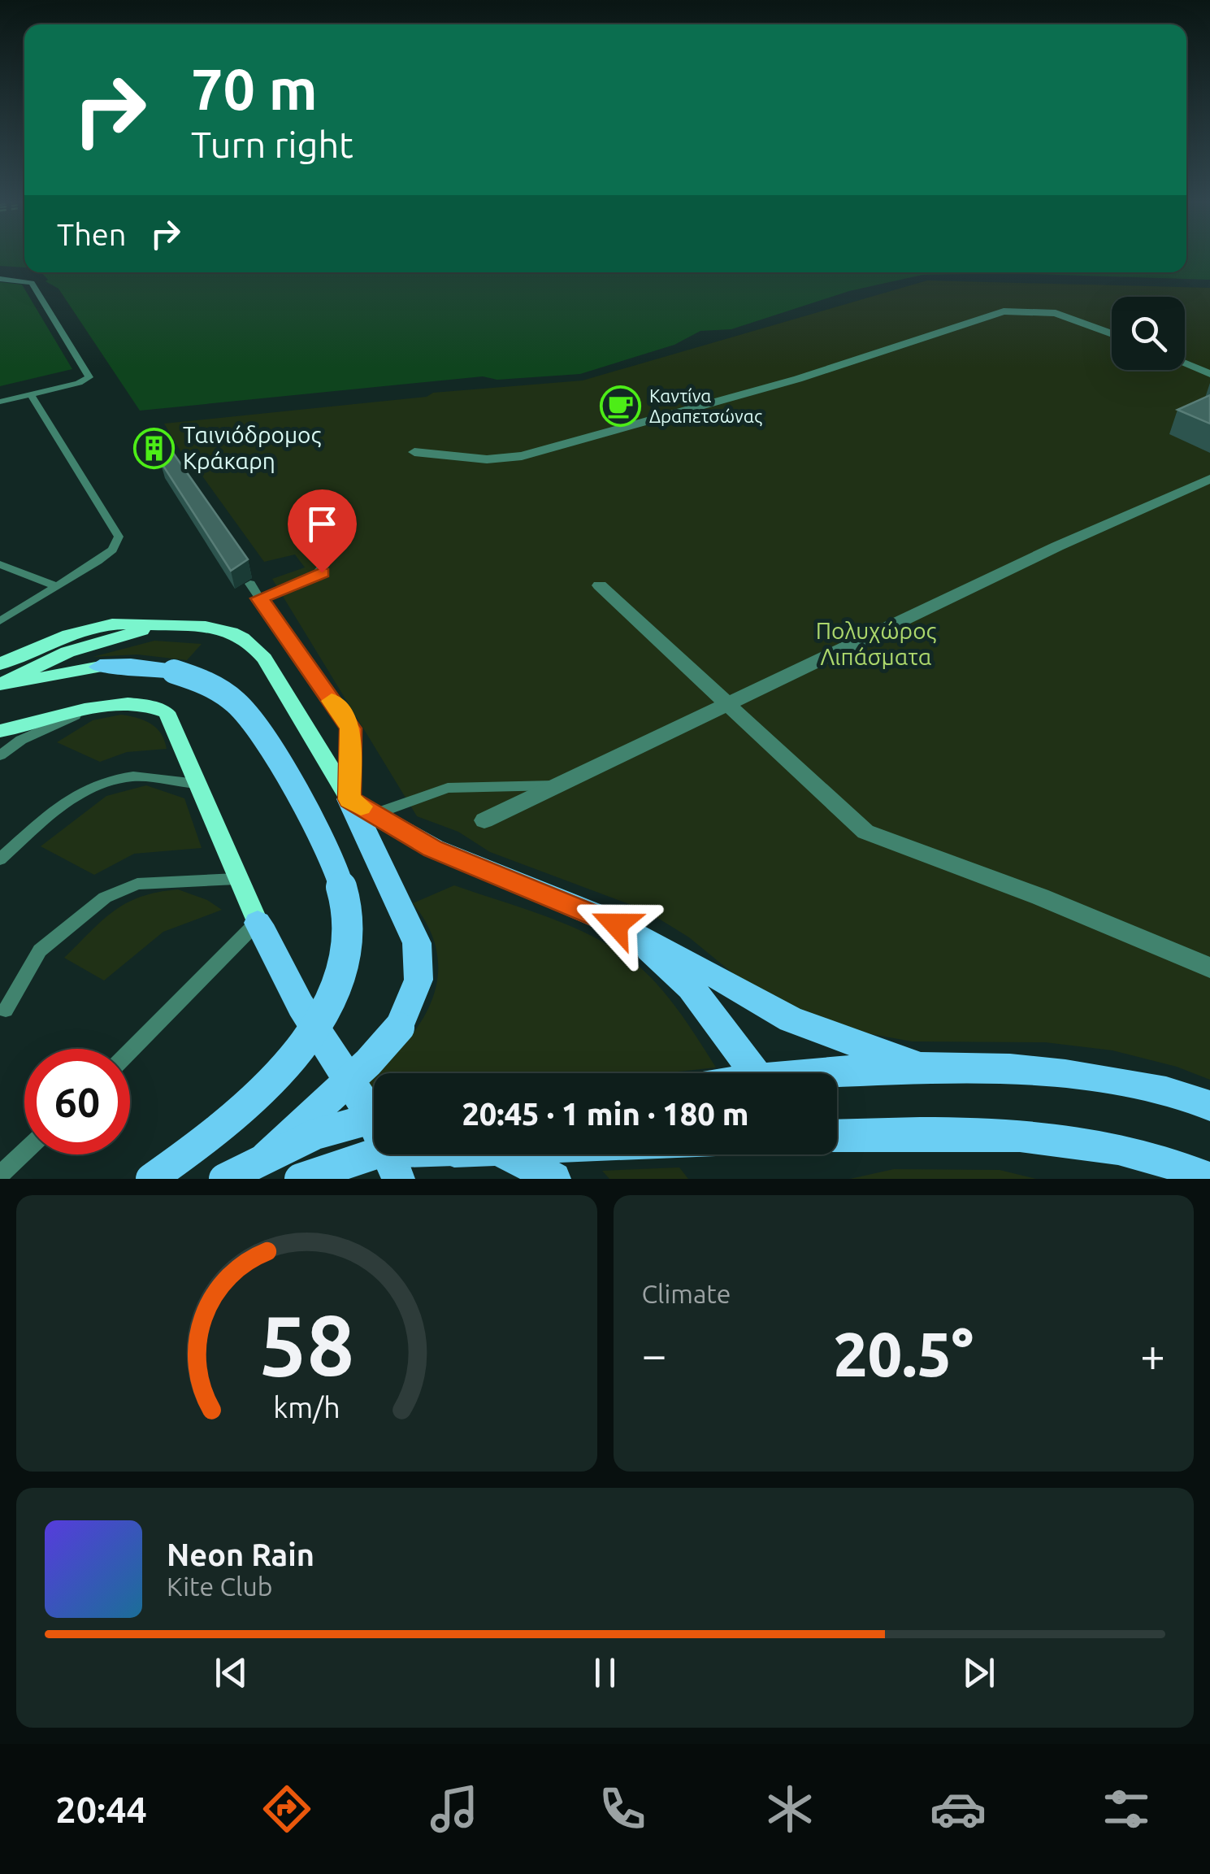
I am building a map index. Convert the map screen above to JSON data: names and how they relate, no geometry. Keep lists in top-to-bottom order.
{
  "parks": ["Πολυχώρος Λιπάσματα"],
  "places": {
    "cafe": ["Καντίνα Δραπετσώνας"],
    "building": ["Ταινιόδρομος Κράκαρη"]
  },
  "page": {
    "turn": ["70 m", "Turn right"],
    "then": "Then",
    "limit": "60",
    "trip": "20:45 · 1 min · 180 m",
    "tile": "Climate",
    "heat": ["−", "20.5°", "+"],
    "song": ["Neon Rain", "Kite Club"],
    "tabs": "20:44",
    "gauge": ["58", "km/h"]
  }
}
